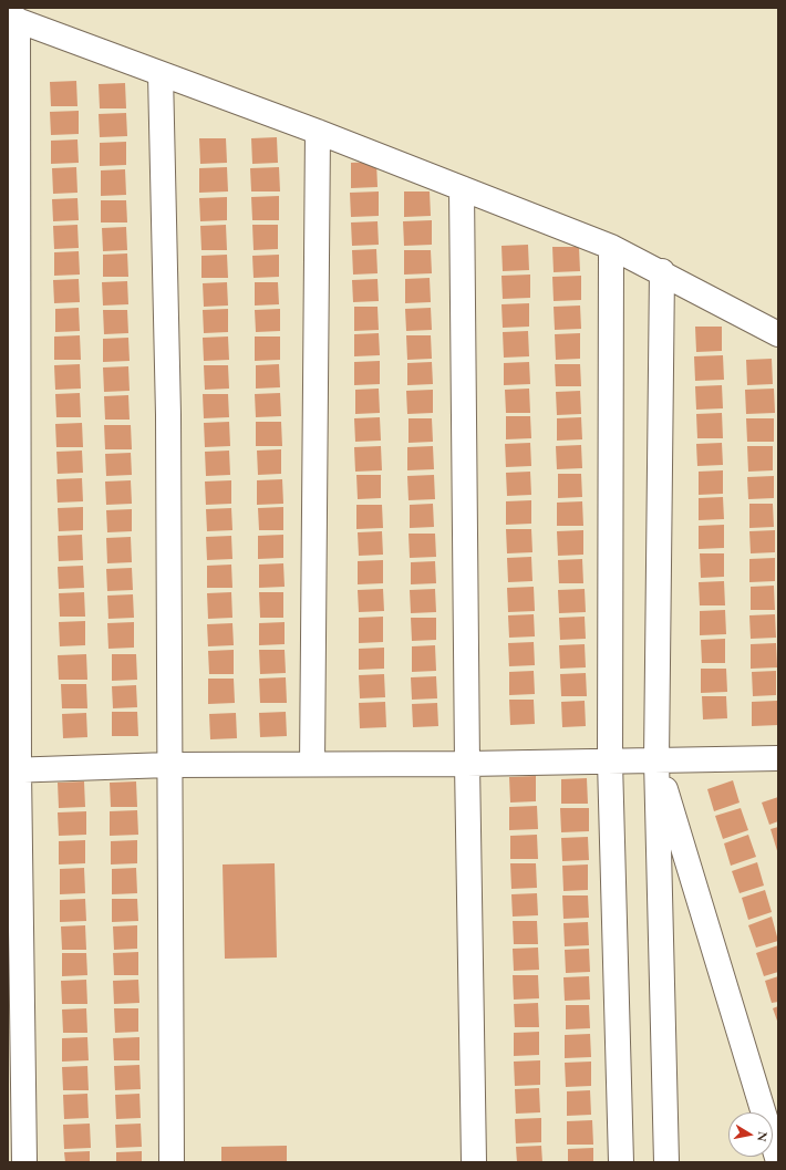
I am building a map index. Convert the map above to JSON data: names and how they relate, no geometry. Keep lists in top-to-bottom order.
{
  "north": "right"
}
